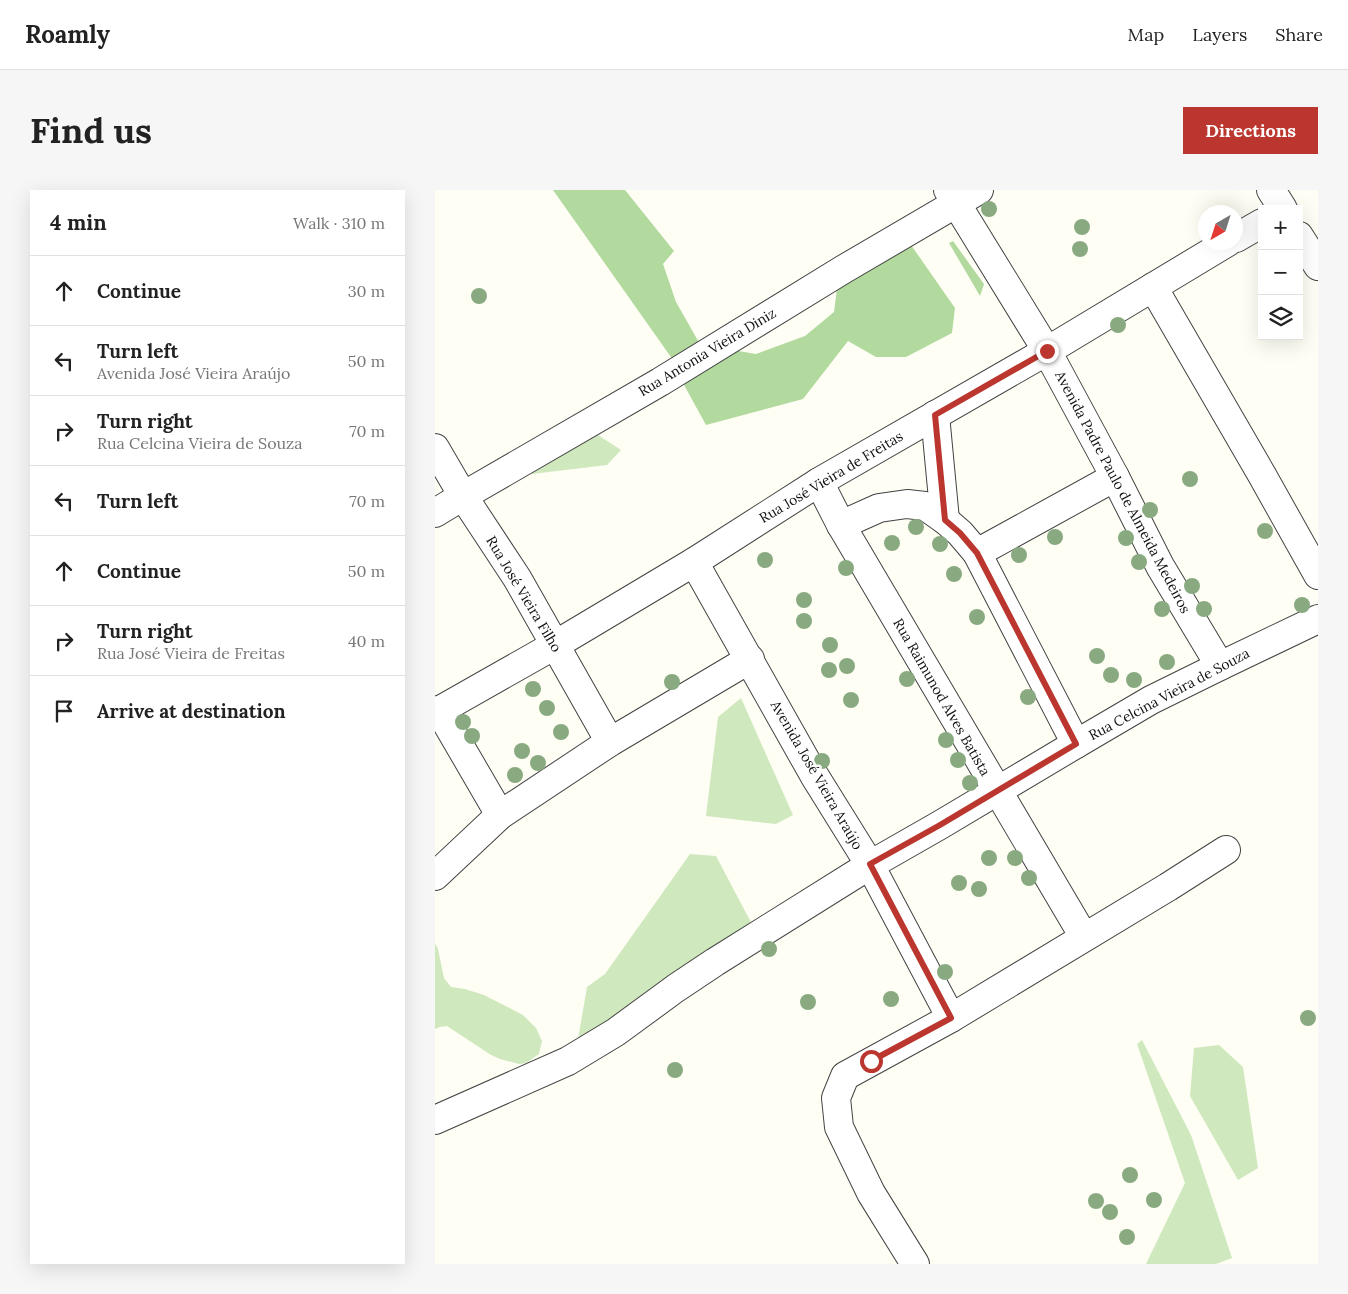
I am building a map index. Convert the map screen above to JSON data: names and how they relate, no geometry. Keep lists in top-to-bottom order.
{
  "streets": {
    "street": [
      "Rua Antonia Vieira Diniz",
      "Rua José Vieira de Freitas",
      "Avenida Padre Paulo de Almeida Medeiros",
      "Rua José Vieira Filho",
      "Rua Celcina Vieira de Souza",
      "Rua Raimunod Alves Batista",
      "Avenida José Vieira Araújo"
    ]
  },
  "crossings": [
    ["Rua Antonia Vieira Diniz", "Avenida Padre Paulo de Almeida Medeiros"],
    ["Rua Antonia Vieira Diniz", "Rua José Vieira Filho"],
    ["Rua José Vieira de Freitas", "Avenida Padre Paulo de Almeida Medeiros"],
    ["Rua José Vieira de Freitas", "Rua José Vieira Filho"],
    ["Rua José Vieira de Freitas", "Rua Raimunod Alves Batista"],
    ["Rua José Vieira de Freitas", "Avenida José Vieira Araújo"],
    ["Avenida Padre Paulo de Almeida Medeiros", "Rua Celcina Vieira de Souza"],
    ["Rua Celcina Vieira de Souza", "Rua Raimunod Alves Batista"],
    ["Rua Celcina Vieira de Souza", "Avenida José Vieira Araújo"]
  ],
  "north": "bottom left",
  "page": {
    "header": "Roamly",
    "nav": ["Map", "Layers", "Share"],
    "buttons": "Directions",
    "title": "Find us",
    "heading": ["4 min", "Walk · 310 m"],
    "map_buttons": ["+", "−"],
    "list": [
      ["Continue", "30 m"],
      ["Turn left", "Avenida José Vieira Araújo", "50 m"],
      ["Turn right", "Rua Celcina Vieira de Souza", "70 m"],
      ["Turn left", "70 m"],
      ["Continue", "50 m"],
      ["Turn right", "Rua José Vieira de Freitas", "40 m"],
      "Arrive at destination"
    ]
  }
}
